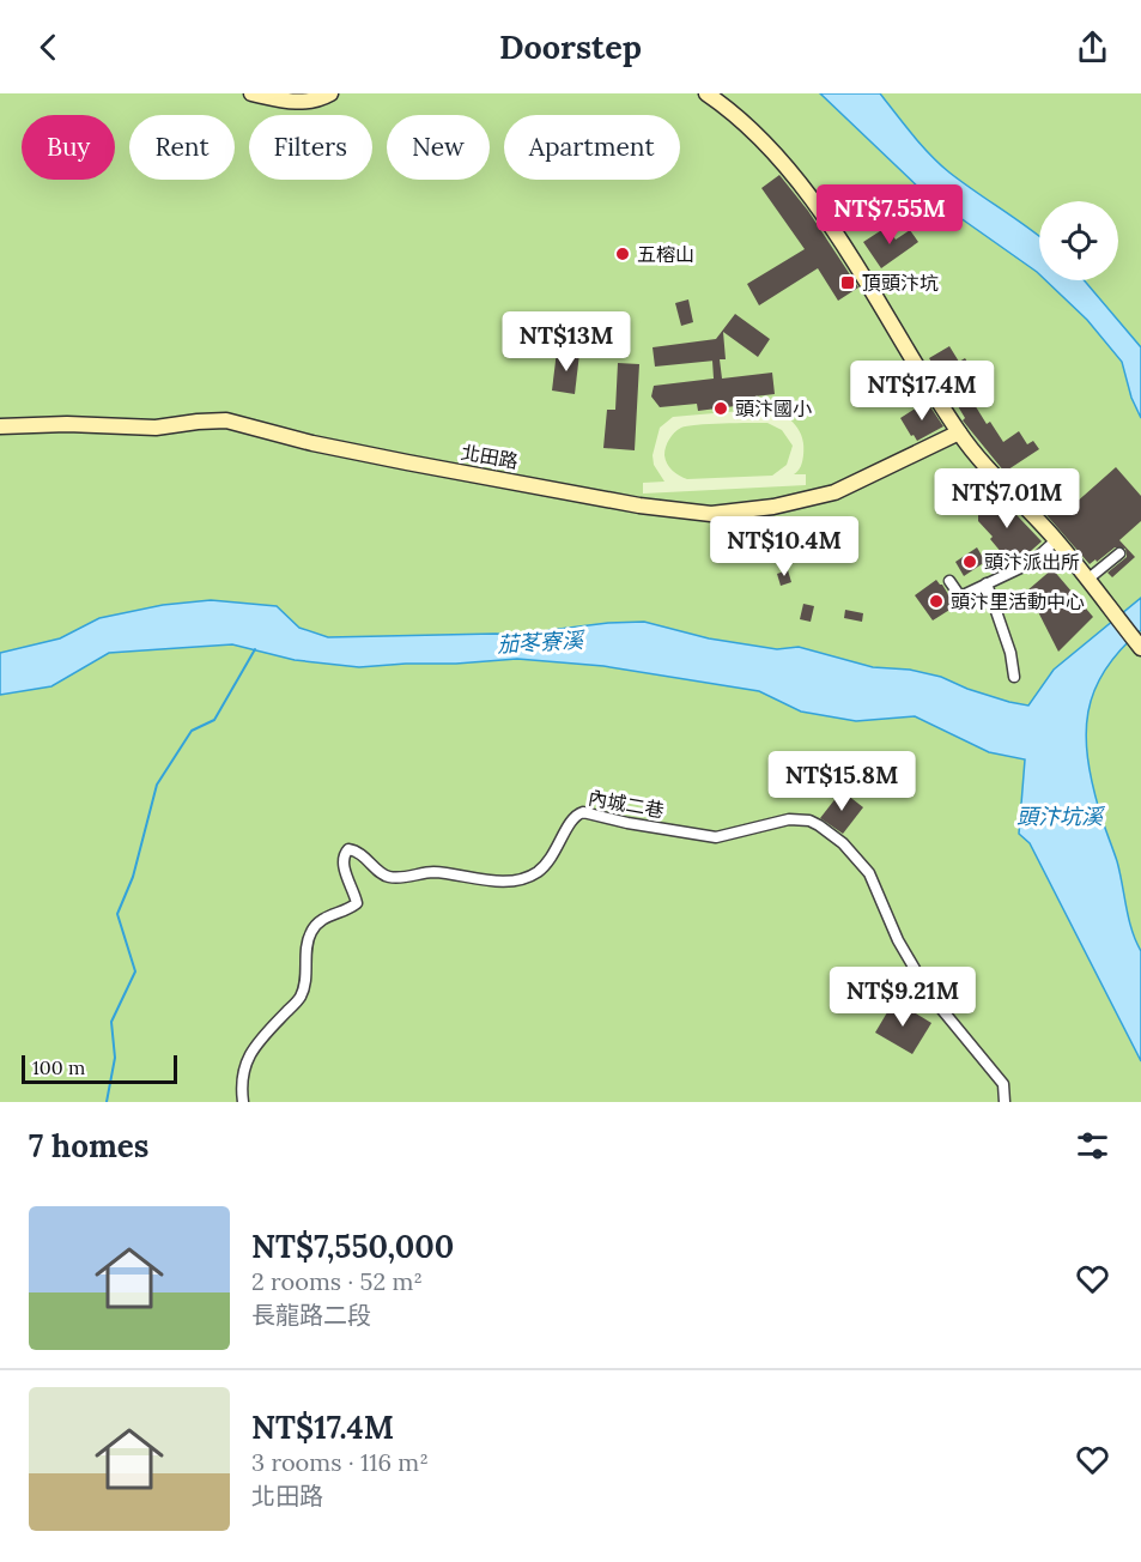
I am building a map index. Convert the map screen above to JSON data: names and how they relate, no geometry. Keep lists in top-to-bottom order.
{
  "streets": {
    "street": ["北田路", "內城二巷"]
  },
  "water": ["茄苳寮溪", "頭汴坑溪"],
  "places": {
    "other": [
      "五榕山",
      "頭汴國小",
      "頭汴派出所",
      "頭汴里活動中心"
    ],
    "transit": ["頂頭汴坑"]
  },
  "scale_bar": "100 m",
  "page": {
    "header": "Doorstep",
    "chip": [
      "Buy",
      "Rent",
      "Filters",
      "New",
      "Apartment"
    ],
    "price": [
      "NT$7.55M",
      "NT$13M",
      "NT$17.4M",
      "NT$7.01M",
      "NT$10.4M",
      "NT$15.8M",
      "NT$9.21M"
    ],
    "scale": "100 m",
    "heading": "7 homes",
    "list": [
      {
        "name": "NT$7,550,000",
        "note": "2 rooms · 52 m² · 長龍路二段"
      },
      {
        "name": "NT$17.4M",
        "note": "3 rooms · 116 m² · 北田路"
      }
    ]
  }
}
